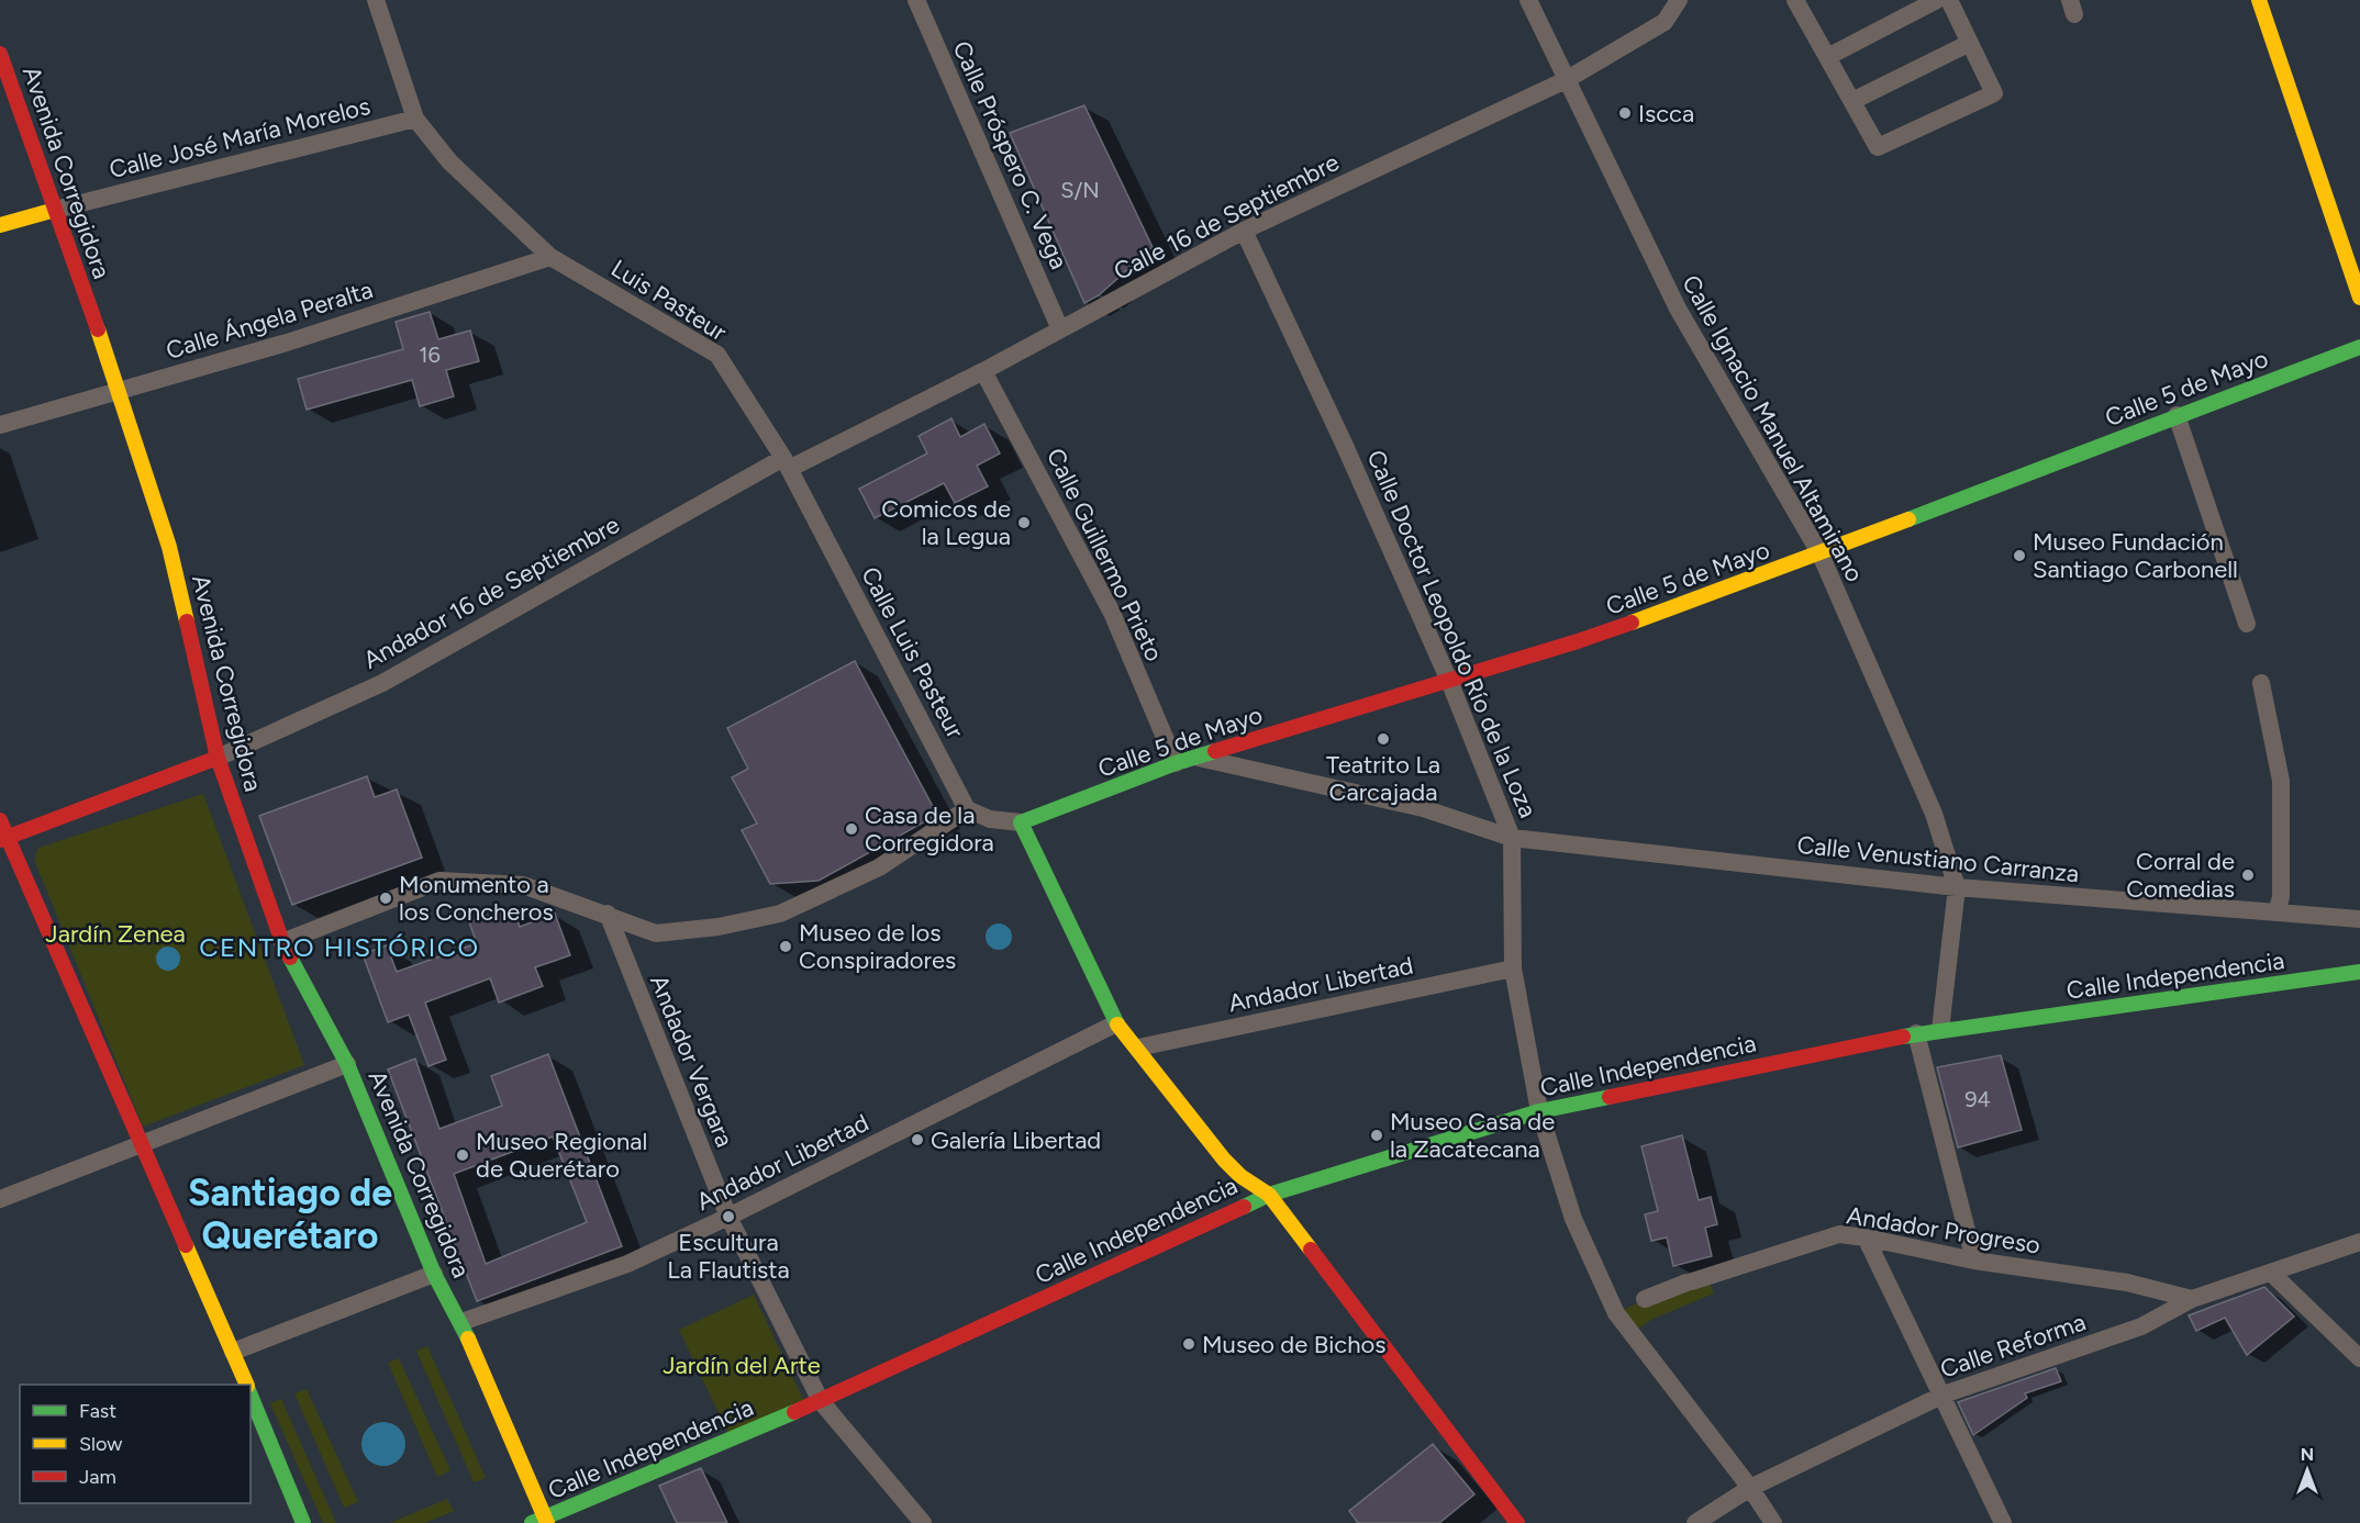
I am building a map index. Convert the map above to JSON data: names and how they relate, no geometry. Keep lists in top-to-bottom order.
{
  "streets": {
    "street": [
      "Calle José María Morelos",
      "Calle Próspero C. Vega",
      "Avenida Corregidora",
      "Calle 16 de Septiembre",
      "Luis Pasteur",
      "Calle Ángela Peralta",
      "Calle 5 de Mayo",
      "Calle Ignacio Manuel Altamirano",
      "Calle Guillermo Prieto",
      "Andador 16 de Septiembre",
      "Calle Doctor Leopoldo Río de la Loza",
      "Calle Luis Pasteur",
      "Calle Venustiano Carranza",
      "Calle Independencia",
      "Andador Libertad",
      "Andador Vergara",
      "Andador Progreso",
      "Calle Reforma"
    ]
  },
  "crossings": [
    ["Calle José María Morelos", "Avenida Corregidora"],
    ["Calle José María Morelos", "Luis Pasteur"],
    ["Calle Próspero C. Vega", "Calle 16 de Septiembre"],
    ["Avenida Corregidora", "Calle Ángela Peralta"],
    ["Avenida Corregidora", "Andador 16 de Septiembre"],
    ["Avenida Corregidora", "Calle Independencia"],
    ["Avenida Corregidora", "Andador Libertad"],
    ["Calle 16 de Septiembre", "Luis Pasteur"],
    ["Calle 16 de Septiembre", "Calle Ignacio Manuel Altamirano"],
    ["Calle 16 de Septiembre", "Calle Guillermo Prieto"],
    ["Calle 16 de Septiembre", "Andador 16 de Septiembre"],
    ["Calle 16 de Septiembre", "Calle Doctor Leopoldo Río de la Loza"],
    ["Calle 16 de Septiembre", "Calle Luis Pasteur"],
    ["Luis Pasteur", "Calle Ángela Peralta"],
    ["Luis Pasteur", "Andador 16 de Septiembre"],
    ["Luis Pasteur", "Calle Luis Pasteur"],
    ["Calle 5 de Mayo", "Calle Ignacio Manuel Altamirano"],
    ["Calle 5 de Mayo", "Calle Guillermo Prieto"],
    ["Calle 5 de Mayo", "Calle Doctor Leopoldo Río de la Loza"],
    ["Calle 5 de Mayo", "Calle Venustiano Carranza"],
    ["Calle Ignacio Manuel Altamirano", "Calle Venustiano Carranza"],
    ["Andador 16 de Septiembre", "Calle Luis Pasteur"],
    ["Calle Doctor Leopoldo Río de la Loza", "Calle Venustiano Carranza"],
    ["Calle Doctor Leopoldo Río de la Loza", "Calle Independencia"],
    ["Calle Doctor Leopoldo Río de la Loza", "Andador Libertad"],
    ["Calle Doctor Leopoldo Río de la Loza", "Calle Reforma"],
    ["Calle Independencia", "Andador Vergara"],
    ["Andador Libertad", "Andador Vergara"],
    ["Andador Progreso", "Calle Reforma"]
  ],
  "districts": ["CENTRO HISTÓRICO", "Santiago de Querétaro"],
  "parks": ["Jardín Zenea", "Jardín del Arte"],
  "places": [
    "Iscca",
    "Comicos de la Legua",
    "Museo Fundación Santiago Carbonell",
    "Teatrito La Carcajada",
    "Casa de la Corregidora",
    "Corral de Comedias",
    "Monumento a los Concheros",
    "Museo de los Conspiradores",
    "Museo Casa de la Zacatecana",
    "Galería Libertad",
    "Museo Regional de Querétaro",
    "Escultura La Flautista",
    "Museo de Bichos"
  ],
  "house_numbers": ["S/N", "16", "94"],
  "legend": ["Fast", "Slow", "Jam"],
  "north": "top"
}
